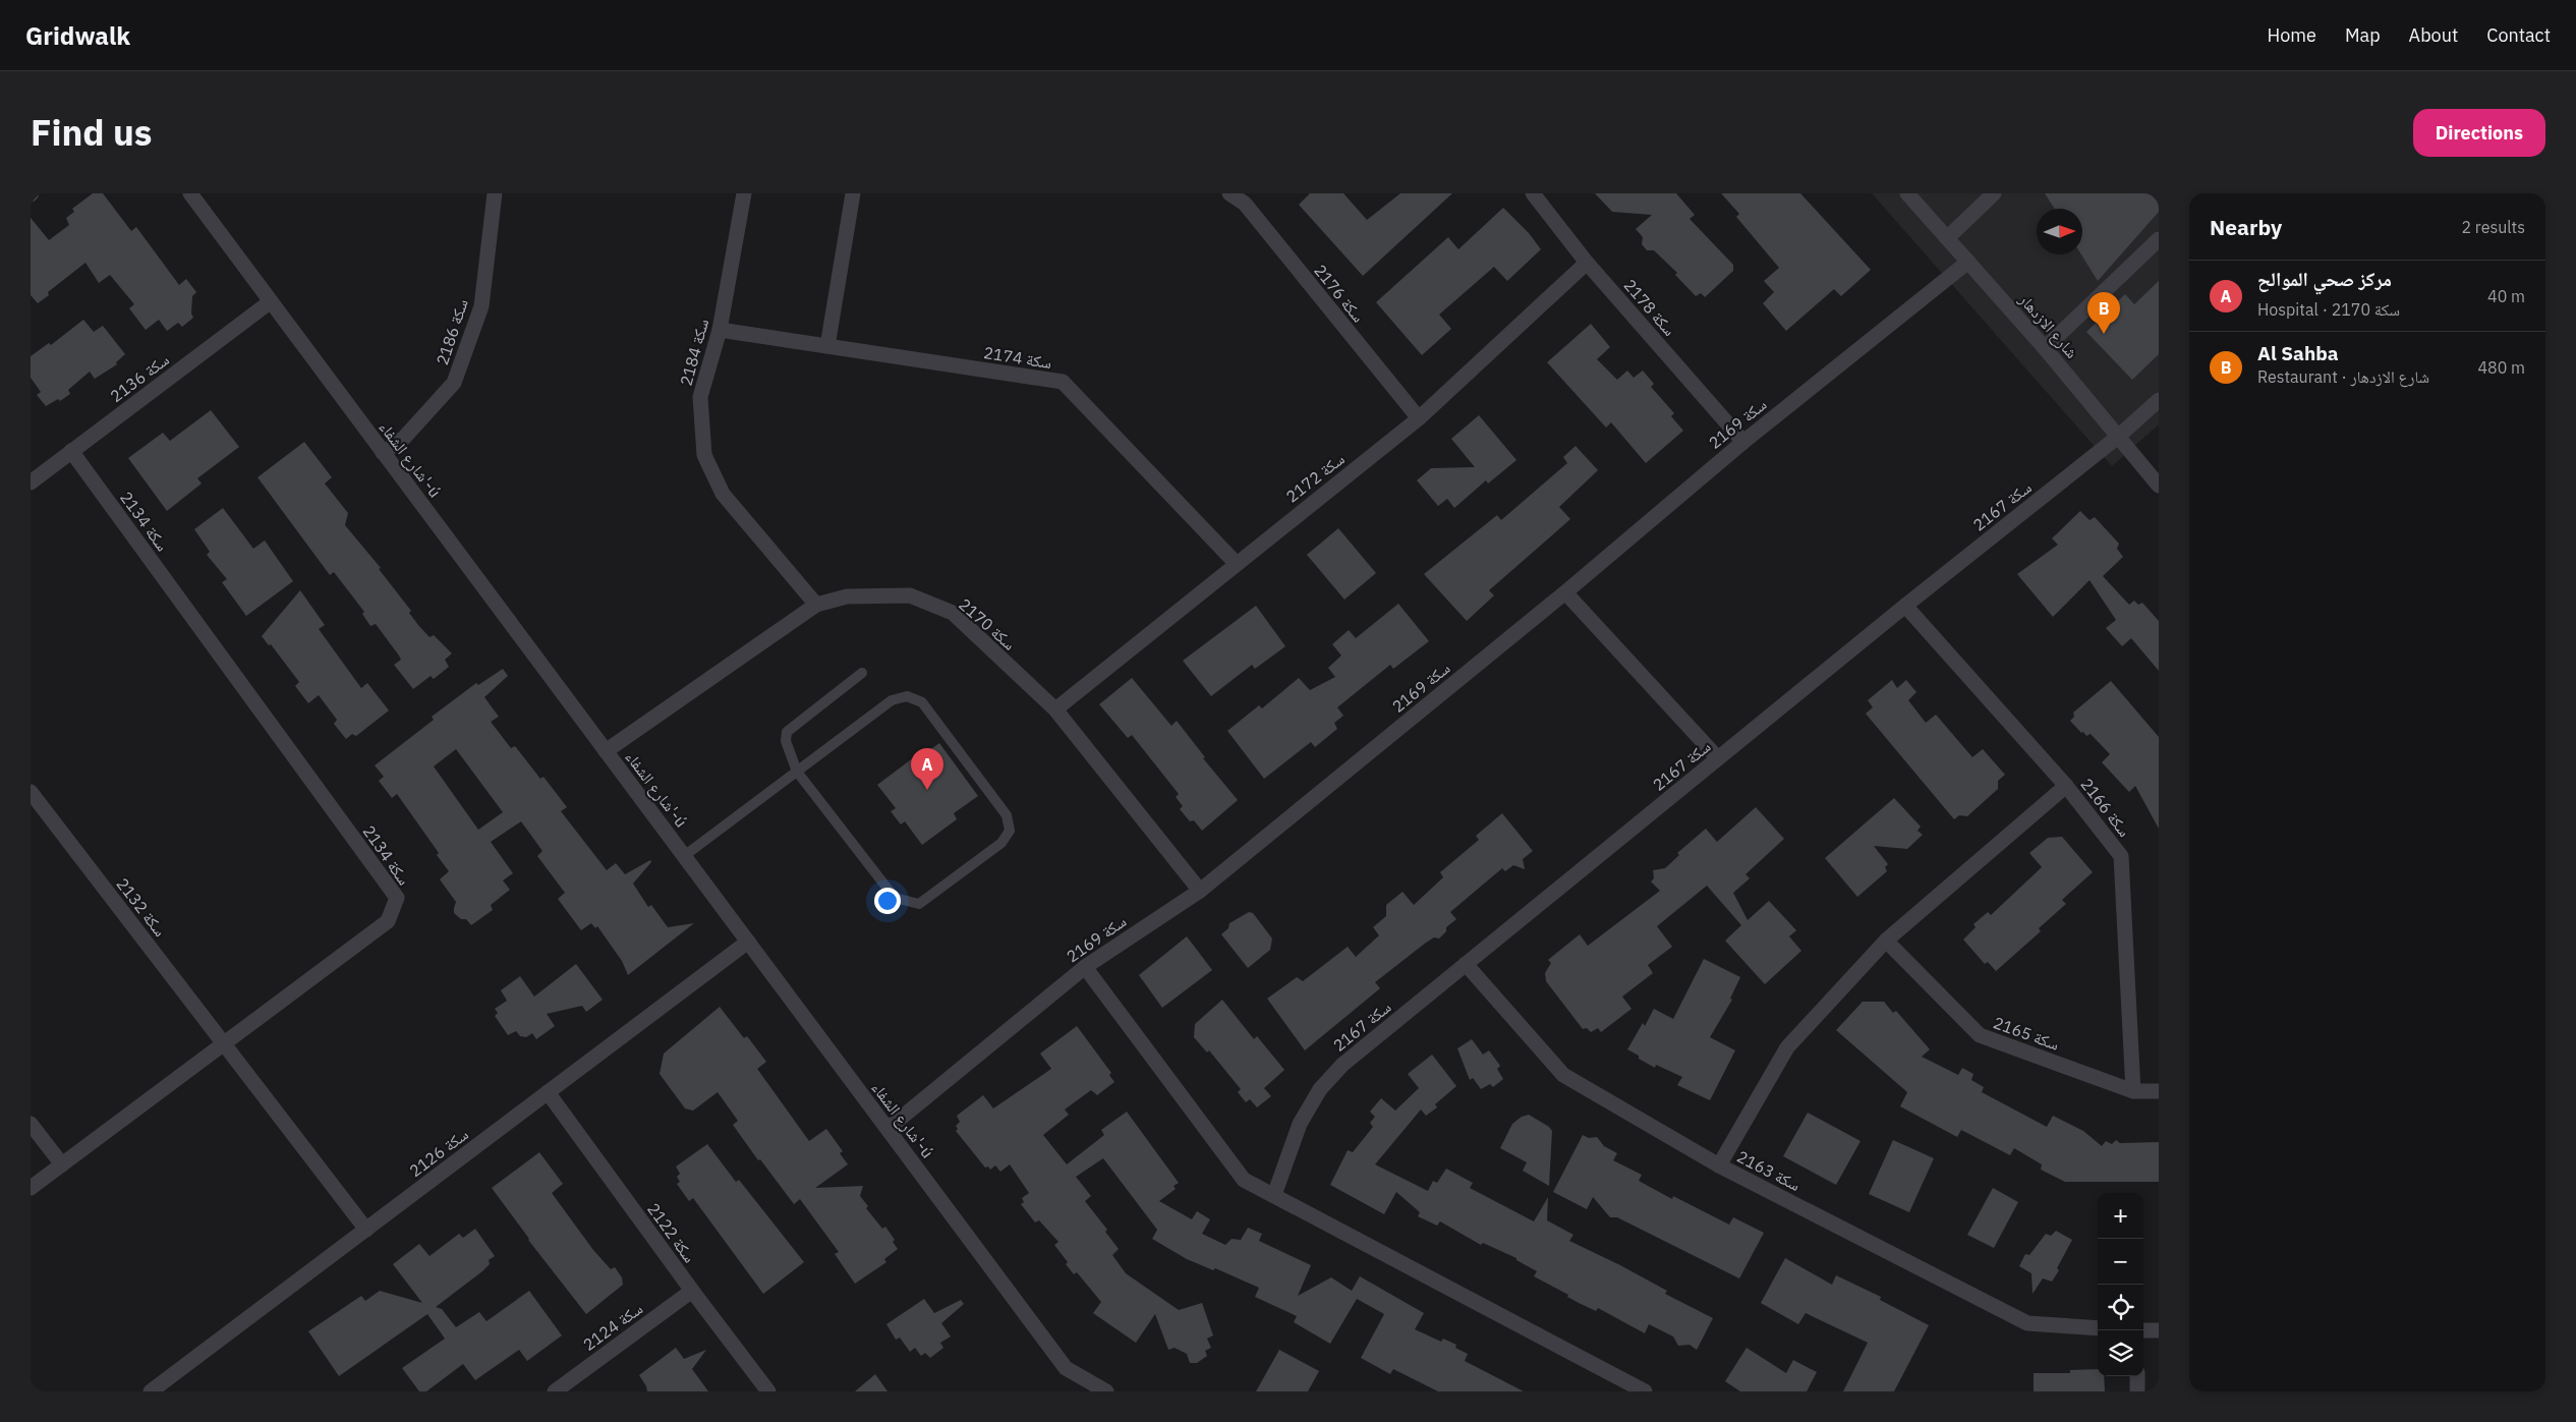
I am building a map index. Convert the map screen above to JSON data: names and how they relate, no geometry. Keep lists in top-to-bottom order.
{
  "streets": {
    "street": [
      "سكة 2176",
      "سكة 2178",
      "شارع الازدهار",
      "سكة 2186",
      "سكة 2184",
      "سكة 2174",
      "سكة 2136",
      "سكة 2169",
      "شارع الشفاء'-ú",
      "سكة 2172",
      "سكة 2167",
      "سكة 2134",
      "سكة 2170",
      "سكة 2166",
      "سكة 2132",
      "سكة 2165",
      "سكة 2126",
      "سكة 2163",
      "سكة 2122",
      "سكة 2124"
    ]
  },
  "crossings": [
    ["سكة 2176", "سكة 2172"],
    ["سكة 2178", "سكة 2169"],
    ["سكة 2178", "سكة 2172"],
    ["شارع الازدهار", "سكة 2169"],
    ["شارع الازدهار", "سكة 2167"],
    ["سكة 2186", "شارع الشفاء'-ú"],
    ["سكة 2184", "سكة 2174"],
    ["سكة 2184", "سكة 2170"],
    ["سكة 2174", "سكة 2172"],
    ["سكة 2136", "شارع الشفاء'-ú"],
    ["سكة 2136", "سكة 2134"],
    ["سكة 2169", "شارع الشفاء'-ú"],
    ["سكة 2169", "سكة 2170"],
    ["شارع الشفاء'-ú", "سكة 2170"],
    ["شارع الشفاء'-ú", "سكة 2126"],
    ["سكة 2172", "سكة 2170"],
    ["سكة 2167", "سكة 2166"],
    ["سكة 2167", "سكة 2163"],
    ["سكة 2134", "سكة 2132"],
    ["سكة 2166", "سكة 2165"],
    ["سكة 2132", "سكة 2126"],
    ["سكة 2126", "سكة 2122"],
    ["سكة 2122", "سكة 2124"]
  ],
  "north": "right",
  "page": {
    "header": "Gridwalk",
    "nav": [
      "Home",
      "Map",
      "About",
      "Contact"
    ],
    "title": "Find us",
    "buttons": "Directions",
    "heading": ["Nearby", "2 results"],
    "list": [
      {
        "mark": "A",
        "name": "مركز صحي الموالح",
        "note": "Hospital · سكة 2170",
        "value": "40 m"
      },
      {
        "mark": "B",
        "name": "Al Sahba",
        "note": "Restaurant · شارع الازدهار",
        "value": "480 m"
      }
    ],
    "pins": ["B", "A"],
    "map_buttons": ["+", "−"]
  }
}
